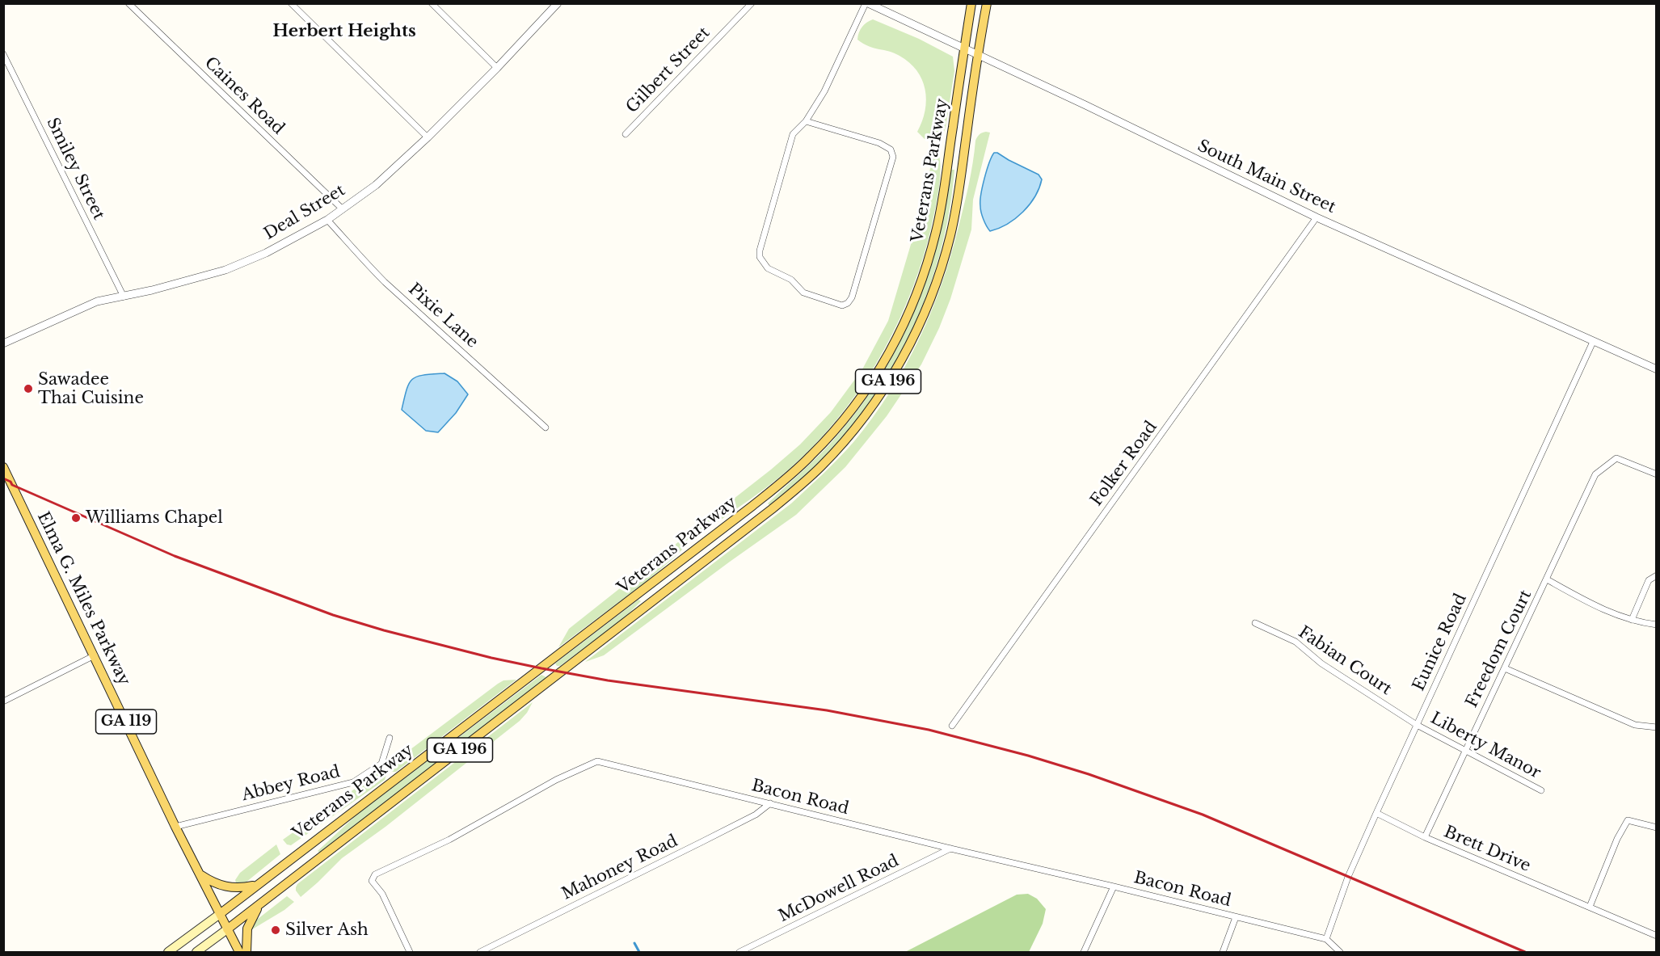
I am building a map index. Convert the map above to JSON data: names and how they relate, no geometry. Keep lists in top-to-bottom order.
{
  "streets": {
    "main road": [
      "Veterans Parkway",
      "GA 196",
      "Elma G. Miles Parkway",
      "GA 119"
    ],
    "street": [
      "Gilbert Street",
      "Caines Road",
      "Smiley Street",
      "South Main Street",
      "Deal Street",
      "Pixie Lane",
      "Folker Road",
      "Eunice Road",
      "Freedom Court",
      "Fabian Court",
      "Liberty Manor",
      "Abbey Road",
      "Bacon Road",
      "Brett Drive",
      "Mahoney Road",
      "McDowell Road"
    ]
  },
  "crossings": [
    ["Caines Road", "Deal Street"],
    ["Smiley Street", "Deal Street"],
    ["Veterans Parkway", "South Main Street"],
    ["Veterans Parkway", "GA 196"],
    ["Veterans Parkway", "Elma G. Miles Parkway"],
    ["South Main Street", "Folker Road"],
    ["South Main Street", "Eunice Road"],
    ["Deal Street", "Pixie Lane"],
    ["Elma G. Miles Parkway", "Abbey Road"],
    ["Eunice Road", "Fabian Court"],
    ["Eunice Road", "Liberty Manor"],
    ["Eunice Road", "Bacon Road"],
    ["Eunice Road", "Brett Drive"],
    ["Freedom Court", "Liberty Manor"],
    ["Freedom Court", "Brett Drive"],
    ["Fabian Court", "Liberty Manor"],
    ["Bacon Road", "Mahoney Road"],
    ["Bacon Road", "McDowell Road"]
  ],
  "districts": ["Herbert Heights"],
  "places": ["Sawadee Thai Cuisine", "Williams Chapel", "Silver Ash"]
}
